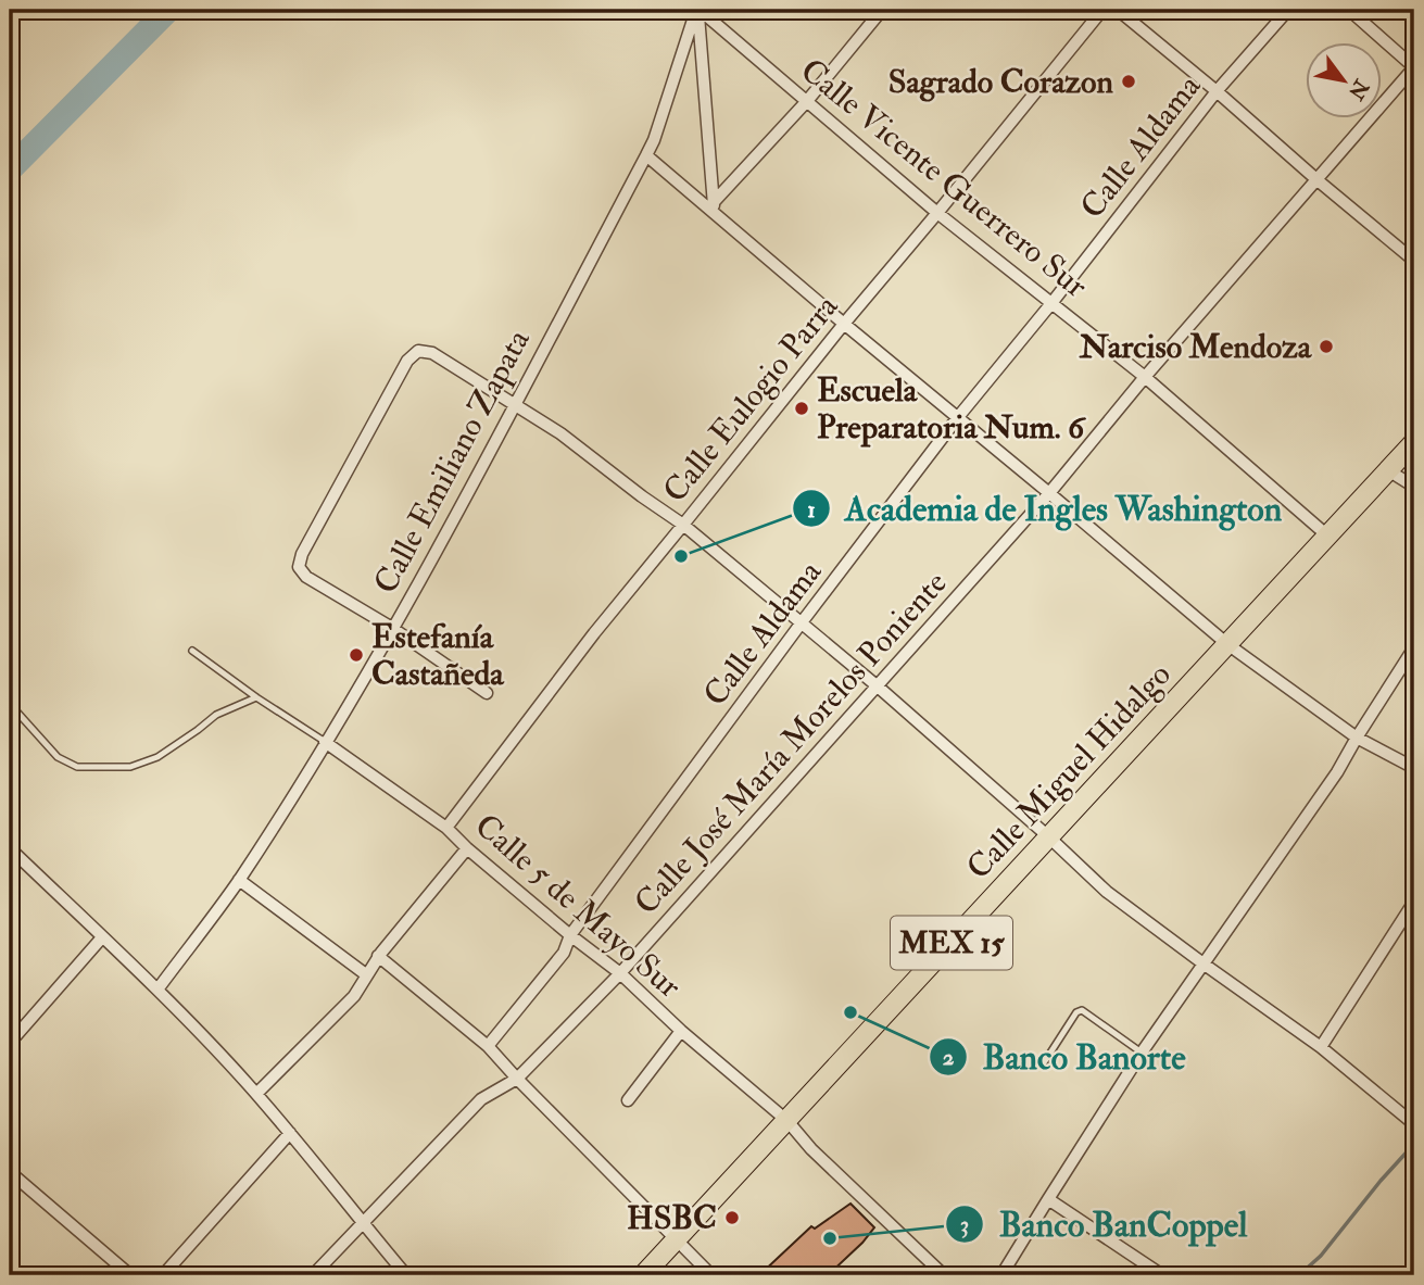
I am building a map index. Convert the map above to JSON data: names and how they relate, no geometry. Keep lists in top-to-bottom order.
{
  "streets": {
    "main road": ["Calle Miguel Hidalgo", "MEX 15"],
    "street": [
      "Calle Aldama",
      "Calle Vicente Guerrero Sur",
      "Calle Eulogio Parra",
      "Calle Emiliano Zapata",
      "Calle José María Morelos Poniente",
      "Calle 5 de Mayo Sur"
    ]
  },
  "crossings": [
    ["Calle Aldama", "Calle Vicente Guerrero Sur"],
    ["Calle Aldama", "Calle 5 de Mayo Sur"],
    ["Calle Vicente Guerrero Sur", "Calle Eulogio Parra"],
    ["Calle Vicente Guerrero Sur", "Calle Emiliano Zapata"],
    ["Calle Vicente Guerrero Sur", "Calle José María Morelos Poniente"],
    ["Calle Vicente Guerrero Sur", "Calle Miguel Hidalgo"],
    ["Calle Eulogio Parra", "Calle 5 de Mayo Sur"],
    ["Calle Emiliano Zapata", "Calle 5 de Mayo Sur"],
    ["Calle José María Morelos Poniente", "Calle 5 de Mayo Sur"],
    ["Calle Miguel Hidalgo", "Calle 5 de Mayo Sur"]
  ],
  "places": [
    "Sagrado Corazon",
    "Narciso Mendoza",
    "Escuela Preparatoria Num. 6",
    "Academia de Ingles Washington",
    "Estefanía Castañeda",
    "Banco Banorte",
    "HSBC",
    "Banco BanCoppel"
  ],
  "north": "bottom right"
}
